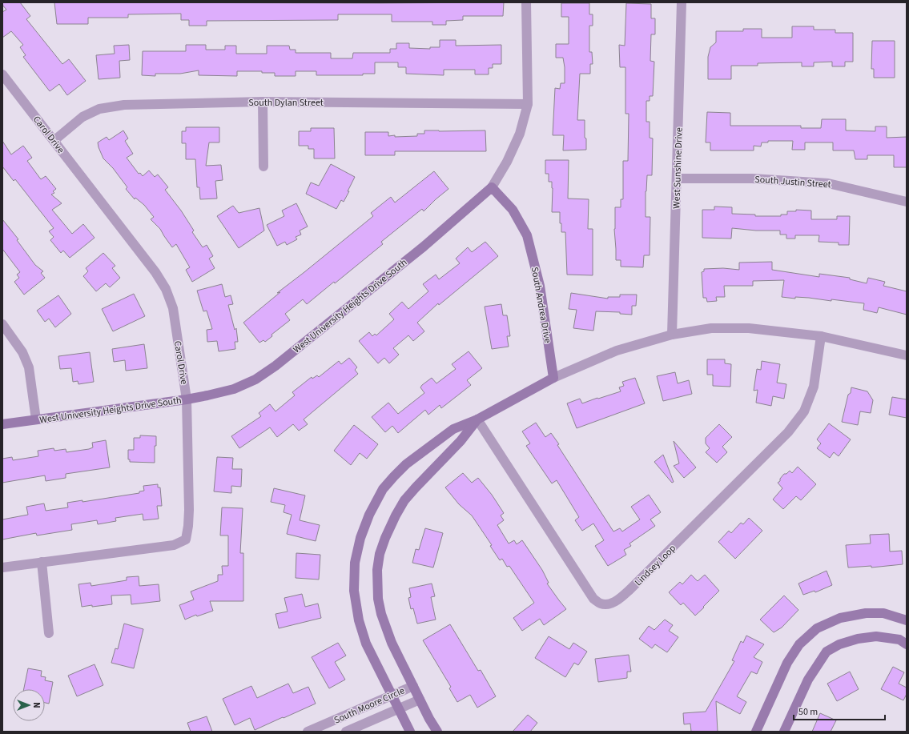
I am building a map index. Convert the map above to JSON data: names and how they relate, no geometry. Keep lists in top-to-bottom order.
{
  "streets": {
    "street": [
      "South Dylan Street",
      "Carol Drive",
      "West Sunshine Drive",
      "South Justin Street",
      "South Andrea Drive",
      "West University Heights Drive South",
      "Lindsey Loop",
      "South Moore Circle"
    ]
  },
  "crossings": [
    ["South Dylan Street", "Carol Drive"],
    ["South Dylan Street", "West University Heights Drive South"],
    ["Carol Drive", "West University Heights Drive South"],
    ["West Sunshine Drive", "South Justin Street"],
    ["South Andrea Drive", "West University Heights Drive South"]
  ],
  "scale_bar": "50 m",
  "north": "right"
}
